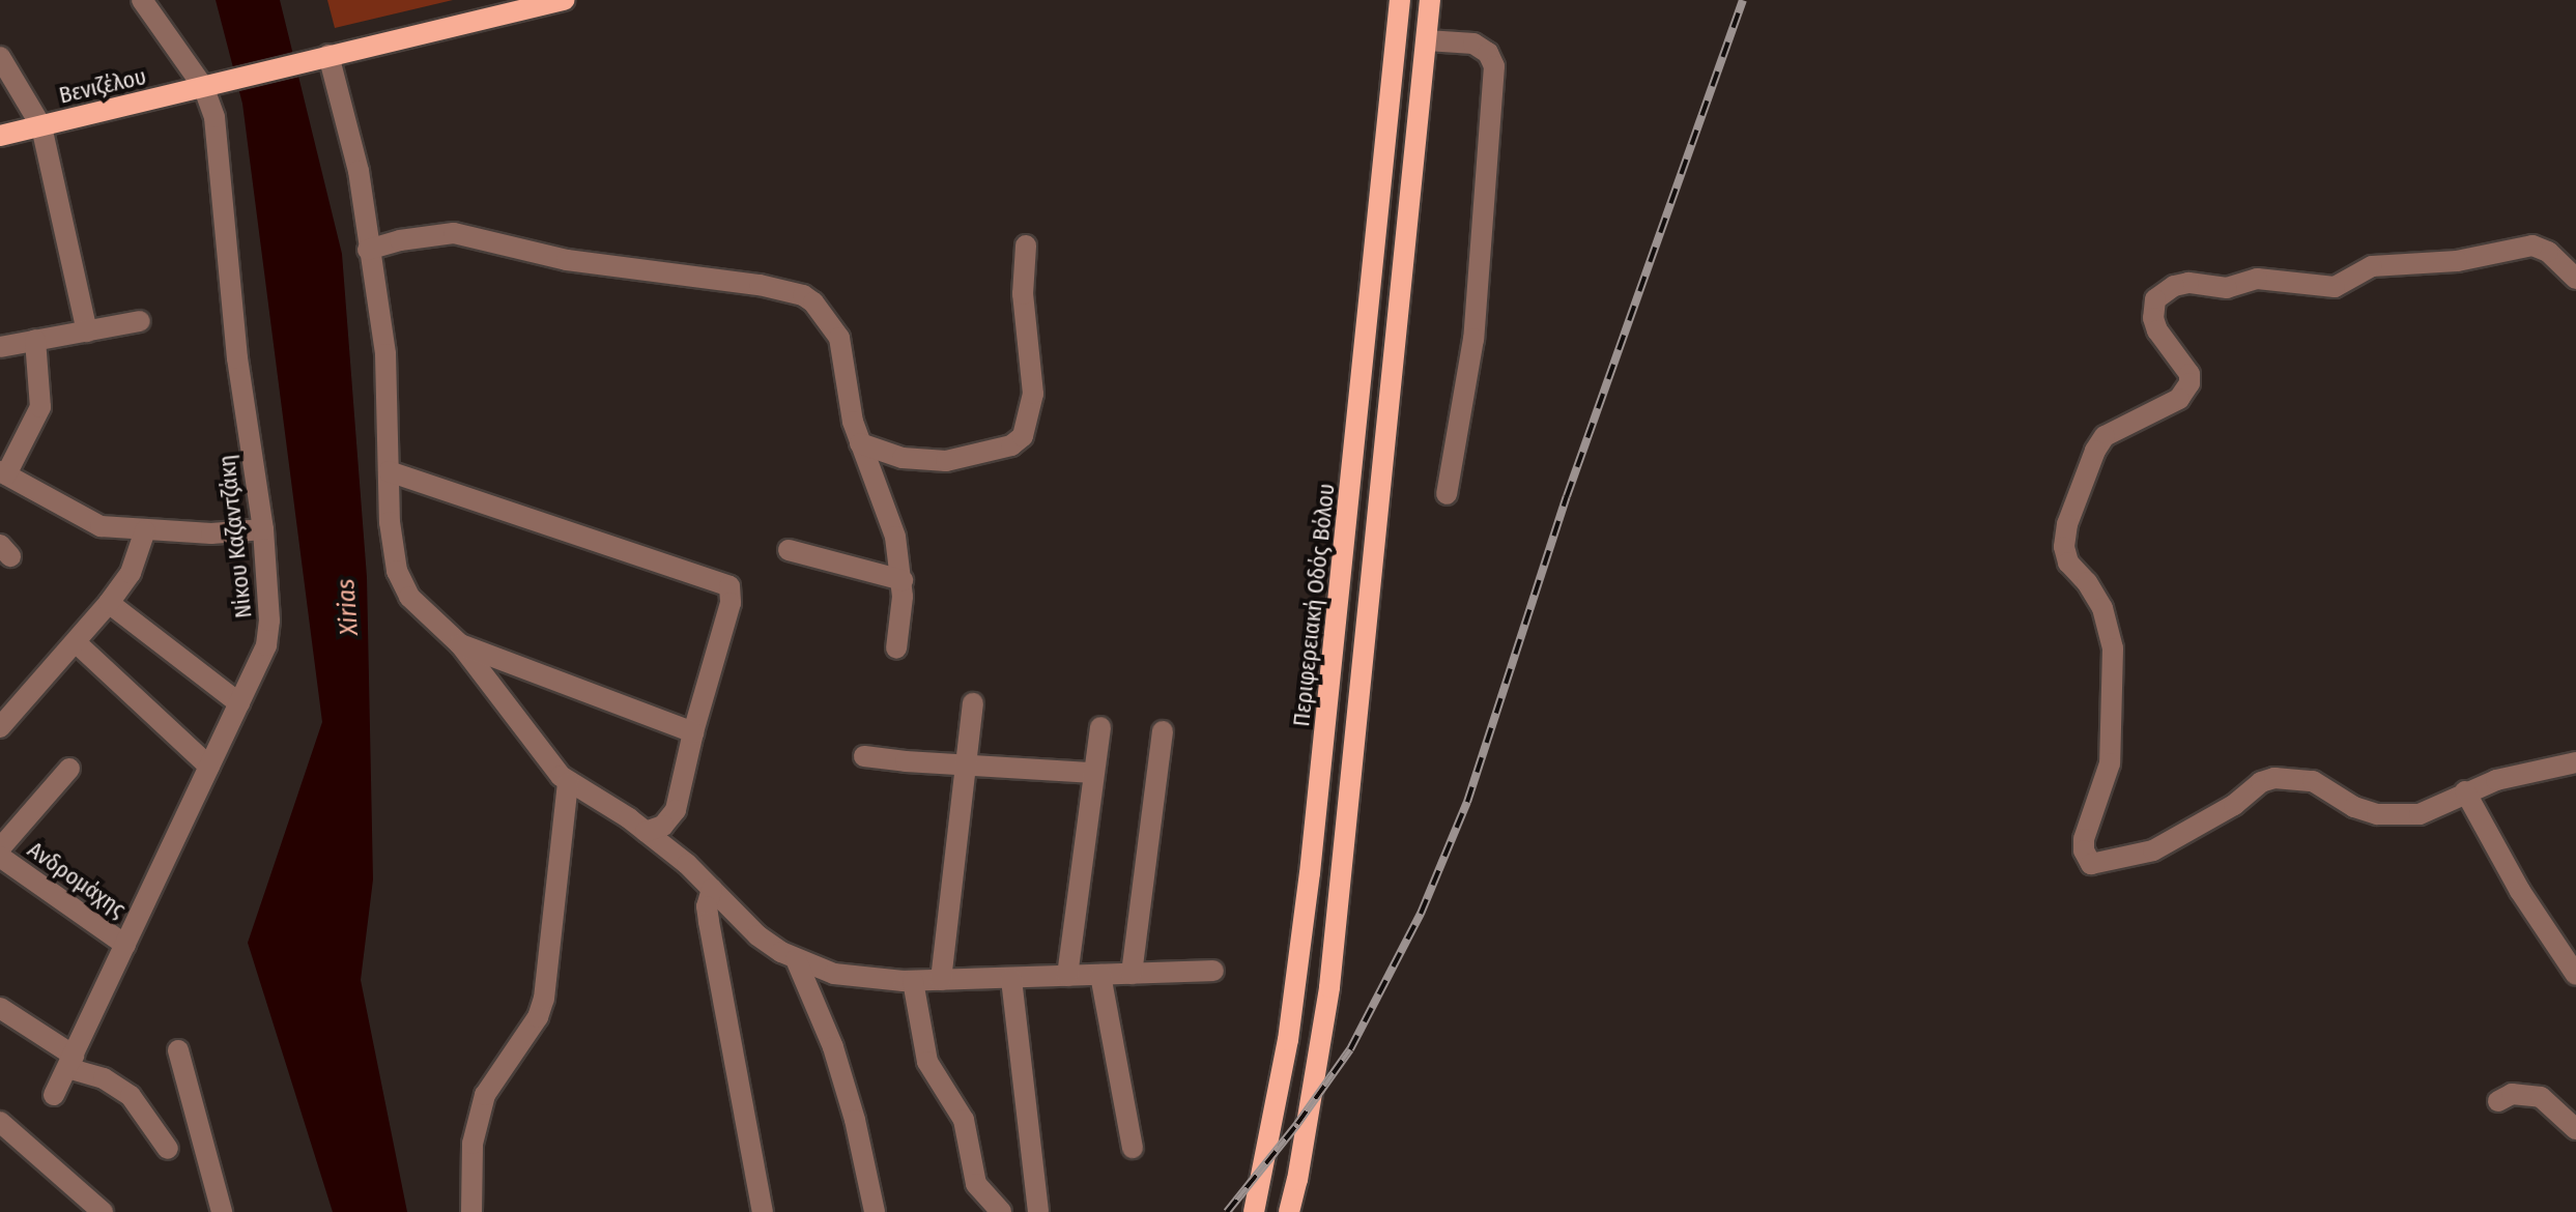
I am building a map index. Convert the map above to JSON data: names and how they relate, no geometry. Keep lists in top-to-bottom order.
{
  "streets": {
    "main road": ["Βενιζέλου", "Περιφερειακή Οδός Βόλου"],
    "street": ["Νίκου Καζαντζάκη", "Ανδρομάχης"]
  },
  "crossings": [
    ["Βενιζέλου", "Νίκου Καζαντζάκη"],
    ["Νίκου Καζαντζάκη", "Ανδρομάχης"]
  ],
  "water": ["Xirias"]
}
